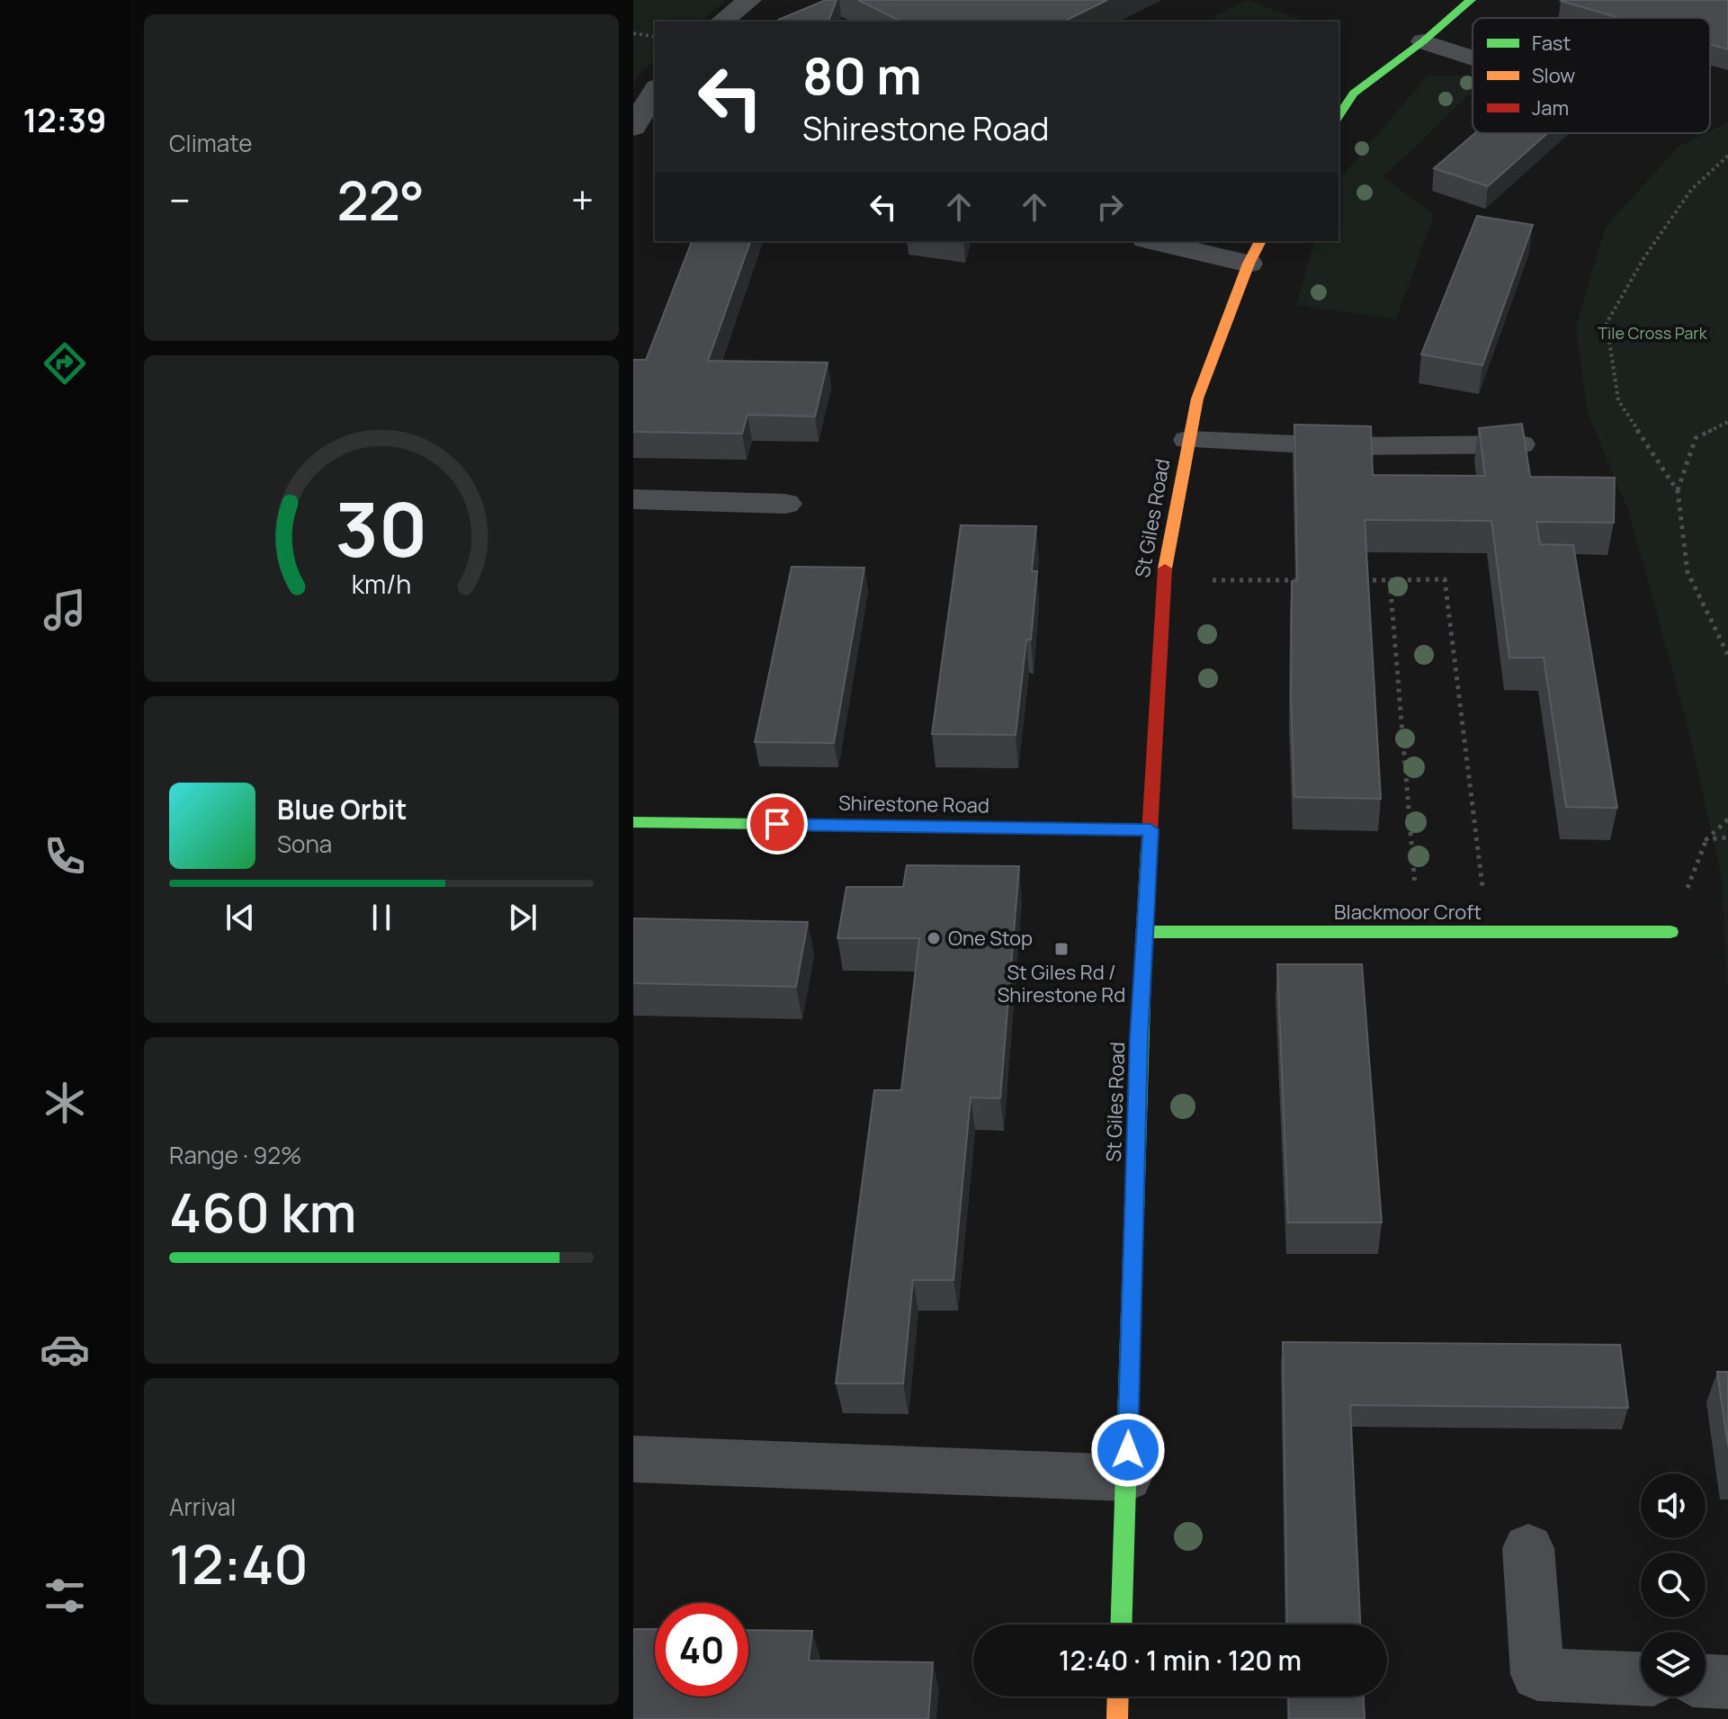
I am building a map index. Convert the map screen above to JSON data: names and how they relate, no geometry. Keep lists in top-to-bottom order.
{
  "streets": {
    "street": ["St Giles Road", "Shirestone Road", "Blackmoor Croft"]
  },
  "crossings": [
    ["St Giles Road", "Shirestone Road"],
    ["St Giles Road", "Blackmoor Croft"]
  ],
  "parks": ["Tile Cross Park"],
  "places": {
    "other": ["One Stop"],
    "transit": ["St Giles Rd / Shirestone Rd"]
  },
  "legend": ["Fast", "Slow", "Jam"],
  "page": {
    "tabs": "12:39",
    "tile": [
      "Climate",
      ["Range · 92%", "460 km"],
      ["Arrival", "12:40"]
    ],
    "turn": ["80 m", "Shirestone Road"],
    "heat": ["−", "22°", "+"],
    "song": ["Blue Orbit", "Sona"],
    "limit": "40",
    "trip": "12:40 · 1 min · 120 m",
    "gauge": ["30", "km/h"]
  }
}
